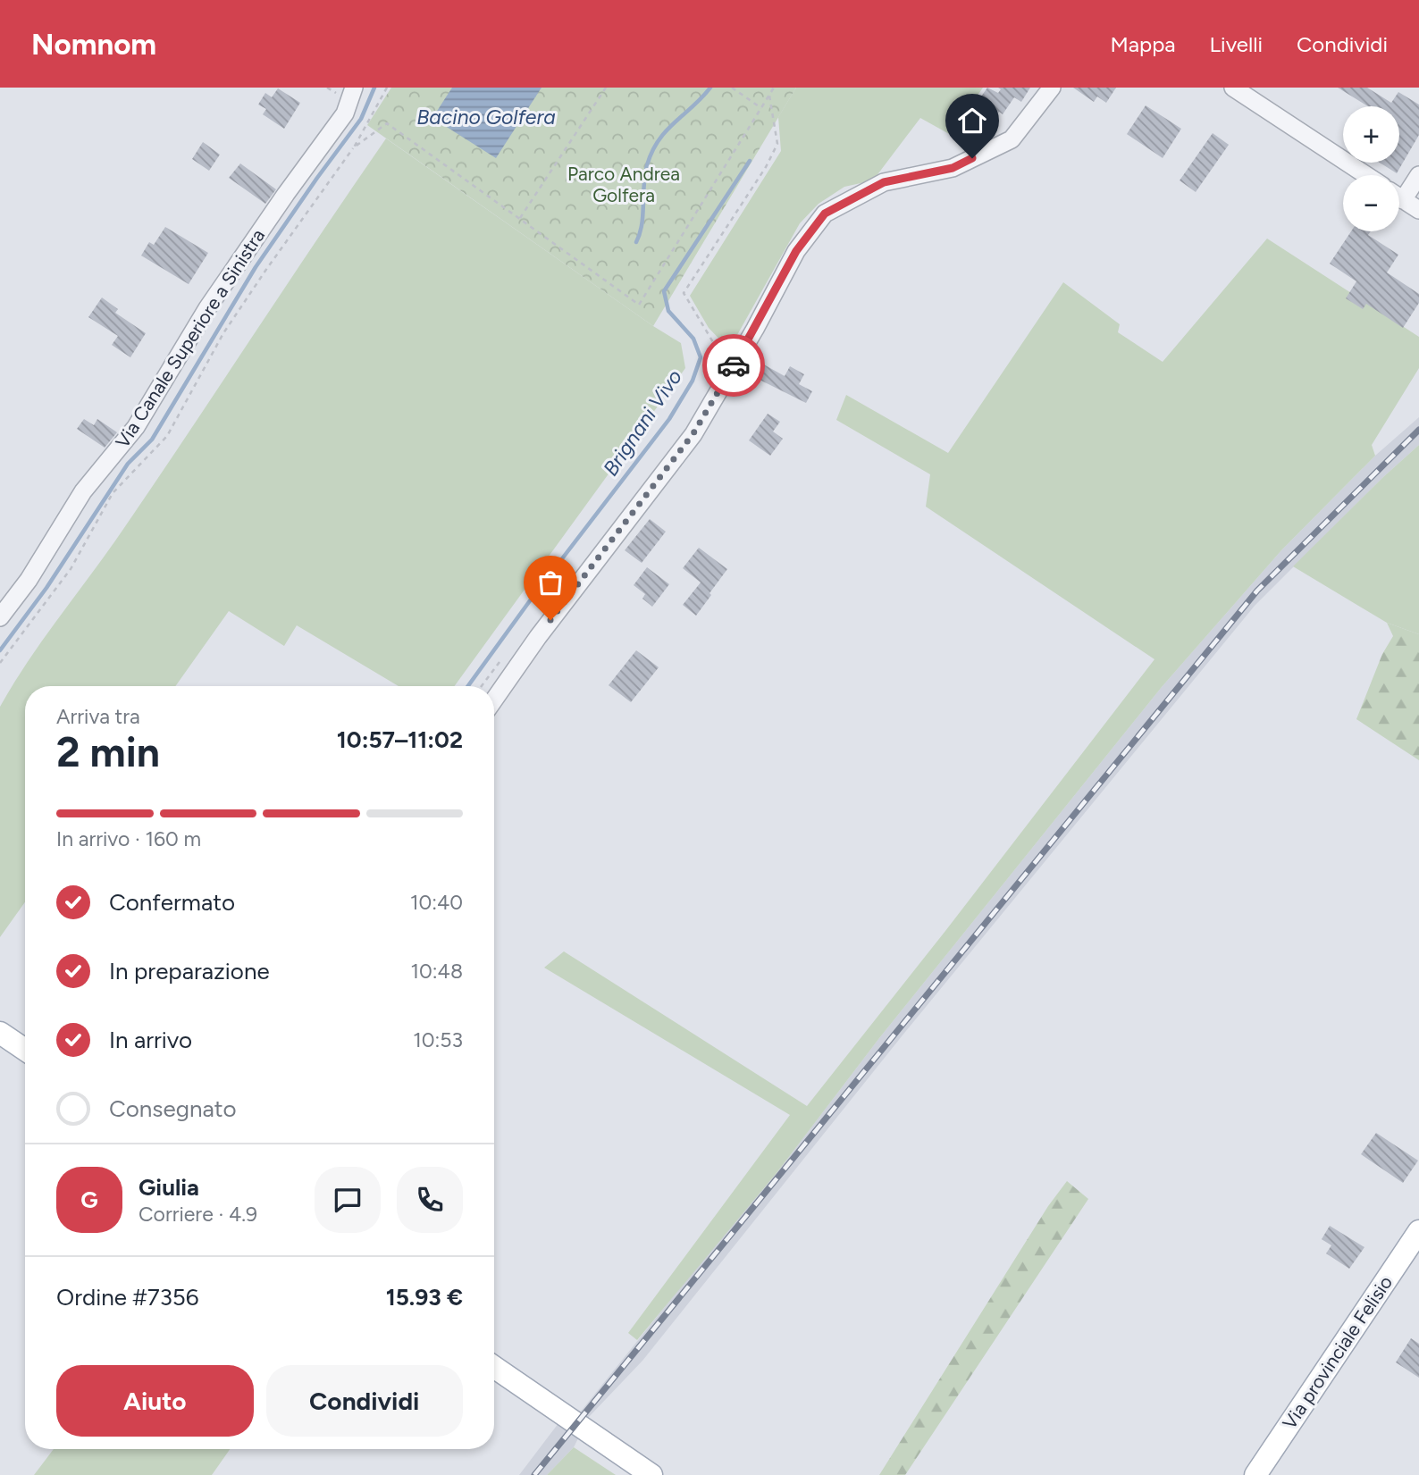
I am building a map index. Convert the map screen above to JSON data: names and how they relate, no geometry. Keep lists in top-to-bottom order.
{
  "streets": {
    "main road": ["Via provinciale Felisio"],
    "street": ["Via Canale Superiore a Sinistra"]
  },
  "water": ["Bacino Golfera", "Brignani Vivo"],
  "parks": ["Parco Andrea Golfera"],
  "page": {
    "header": "Nomnom",
    "nav": ["Mappa", "Livelli", "Condividi"],
    "map_buttons": ["+", "−"],
    "heading": ["2 min", "Arriva tra", "10:57–11:02"],
    "panel": [
      "Giulia",
      "Corriere · 4.9",
      "Ordine #7356",
      "15.93 €"
    ],
    "bar": "In arrivo · 160 m",
    "list": [
      ["Confermato", "10:40"],
      ["In preparazione", "10:48"],
      ["In arrivo", "10:53"],
      "Consegnato"
    ],
    "round": "G",
    "buttons": ["Aiuto", "Condividi"]
  }
}
